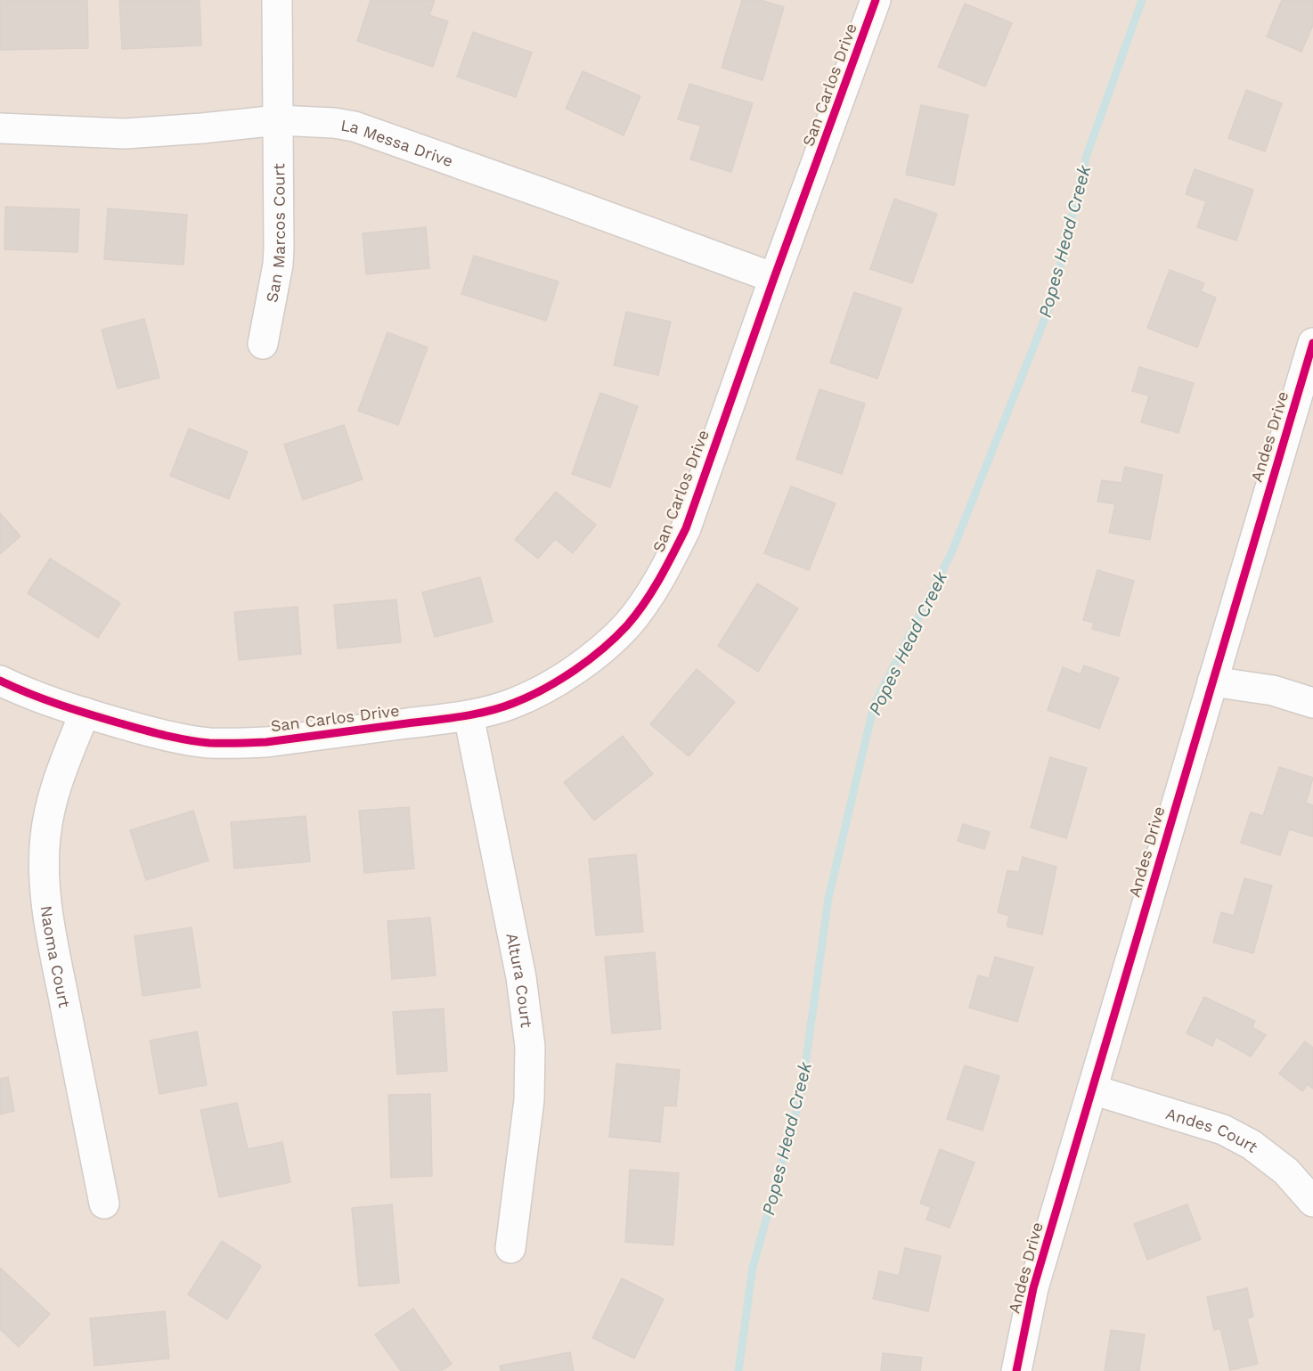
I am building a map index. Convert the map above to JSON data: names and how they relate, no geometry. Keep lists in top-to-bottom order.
{
  "streets": {
    "street": [
      "San Carlos Drive",
      "La Messa Drive",
      "San Marcos Court",
      "Andes Drive",
      "Naoma Court",
      "Altura Court",
      "Andes Court"
    ]
  },
  "crossings": [
    ["San Carlos Drive", "La Messa Drive"],
    ["San Carlos Drive", "Naoma Court"],
    ["San Carlos Drive", "Altura Court"],
    ["La Messa Drive", "San Marcos Court"],
    ["Andes Drive", "Andes Court"]
  ],
  "water": ["Popes Head Creek"]
}
